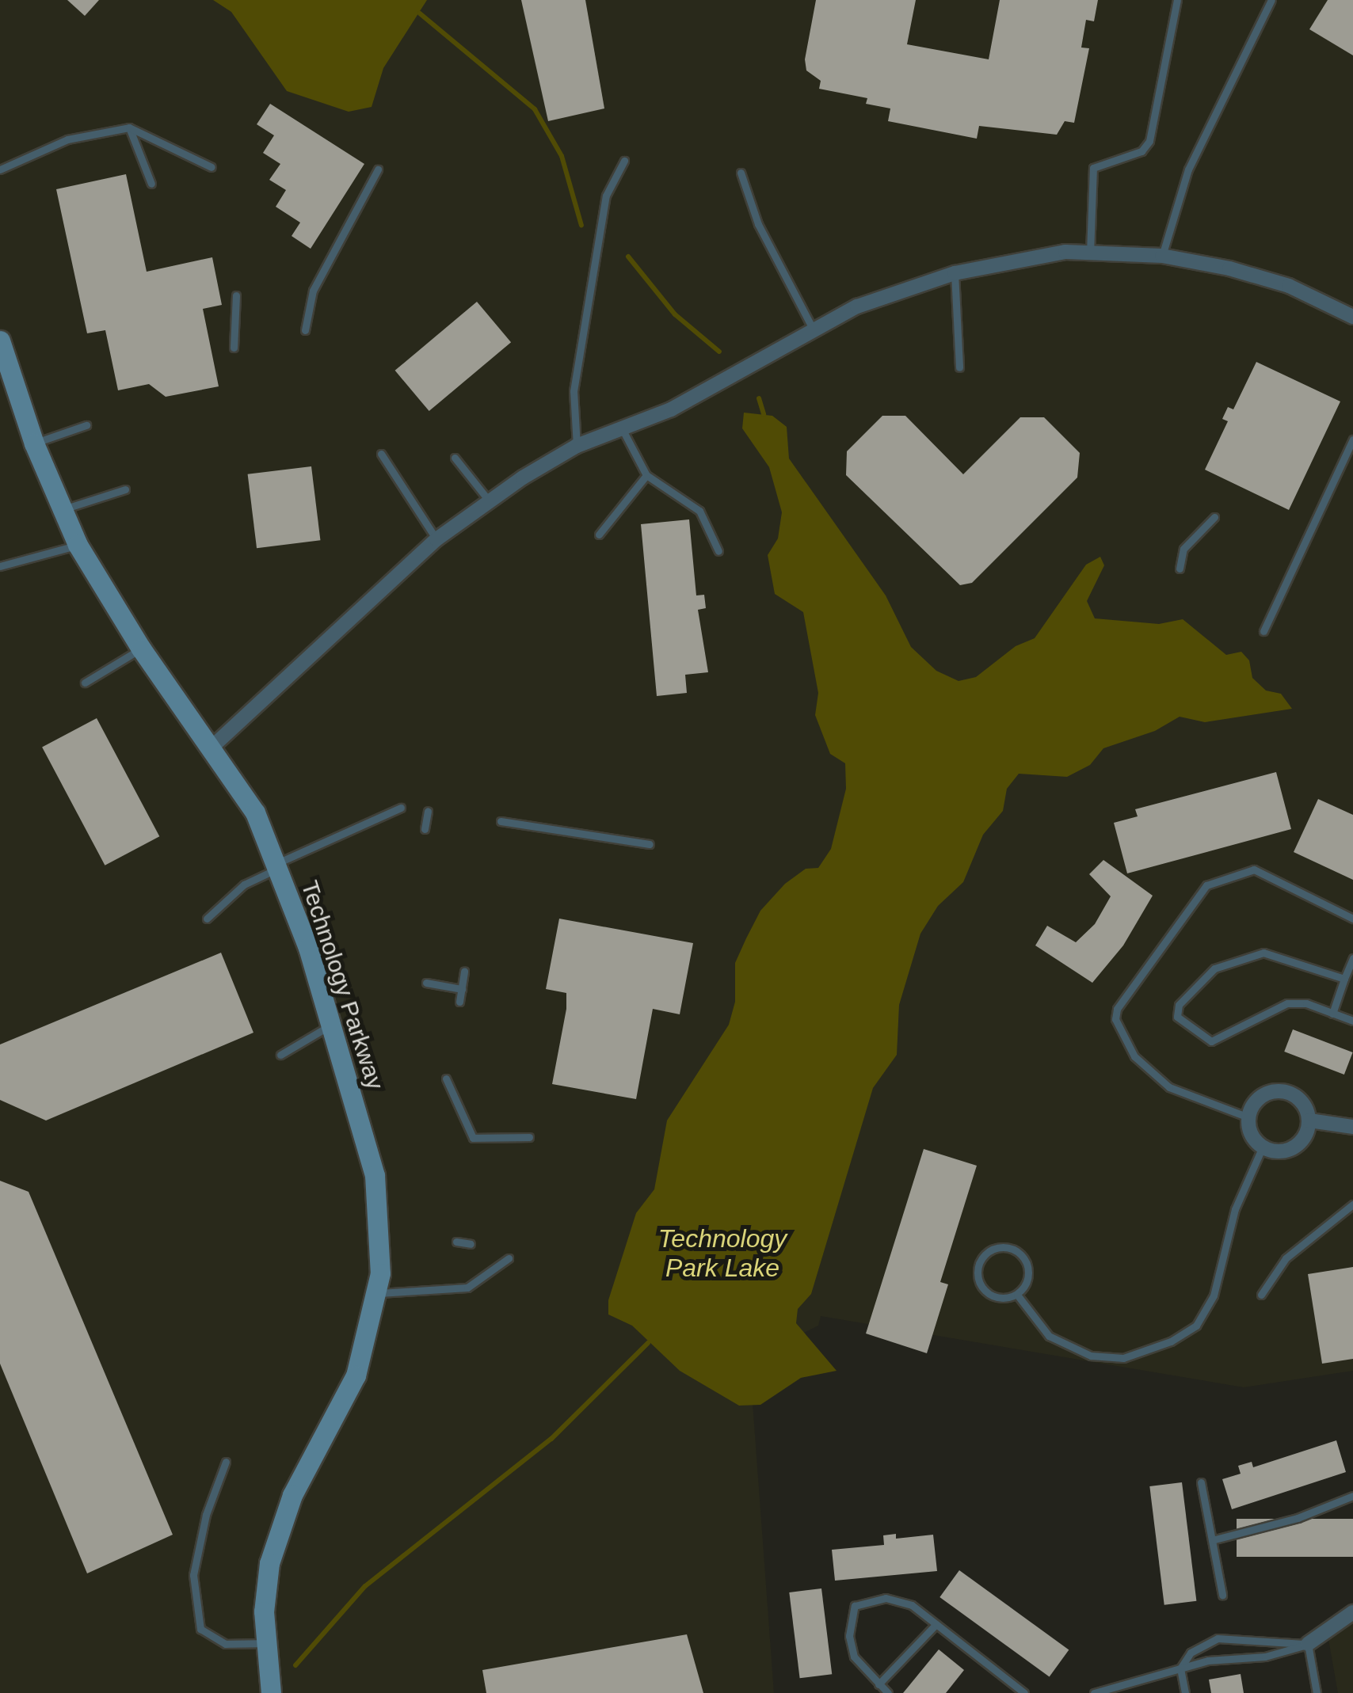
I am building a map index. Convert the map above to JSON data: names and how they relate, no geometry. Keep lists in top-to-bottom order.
{
  "streets": {
    "street": ["Technology Parkway"]
  },
  "water": ["Technology Park Lake"]
}
